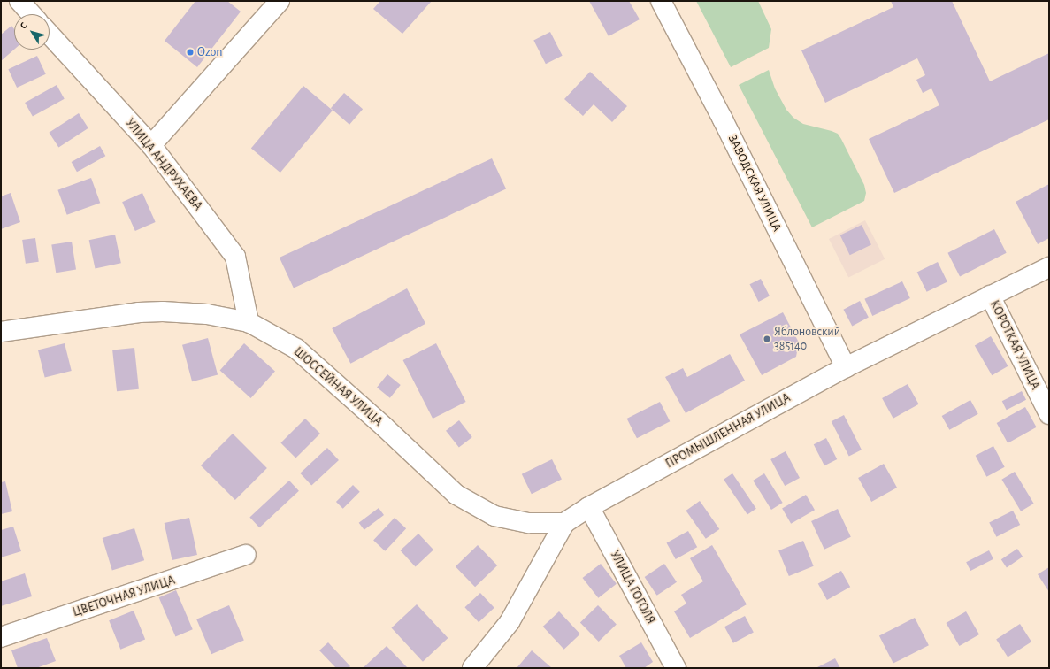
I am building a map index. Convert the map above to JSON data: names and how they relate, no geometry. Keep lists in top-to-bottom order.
{
  "streets": {
    "street": [
      "УЛИЦА АНДРУХАЕВА",
      "ЗАВОДСКАЯ УЛИЦА",
      "КОРОТКАЯ УЛИЦА",
      "ШОССЕЙНАЯ УЛИЦА",
      "ПРОМЫШЛЕННАЯ УЛИЦА",
      "УЛИЦА ГОГОЛЯ",
      "ЦВЕТОЧНАЯ УЛИЦА"
    ]
  },
  "crossings": [
    ["УЛИЦА АНДРУХАЕВА", "ШОССЕЙНАЯ УЛИЦА"],
    ["ЗАВОДСКАЯ УЛИЦА", "ПРОМЫШЛЕННАЯ УЛИЦА"],
    ["КОРОТКАЯ УЛИЦА", "ПРОМЫШЛЕННАЯ УЛИЦА"],
    ["ШОССЕЙНАЯ УЛИЦА", "ПРОМЫШЛЕННАЯ УЛИЦА"],
    ["ПРОМЫШЛЕННАЯ УЛИЦА", "УЛИЦА ГОГОЛЯ"]
  ],
  "places": ["Ozon", "Яблоновский 385140"],
  "north": "top left"
}
